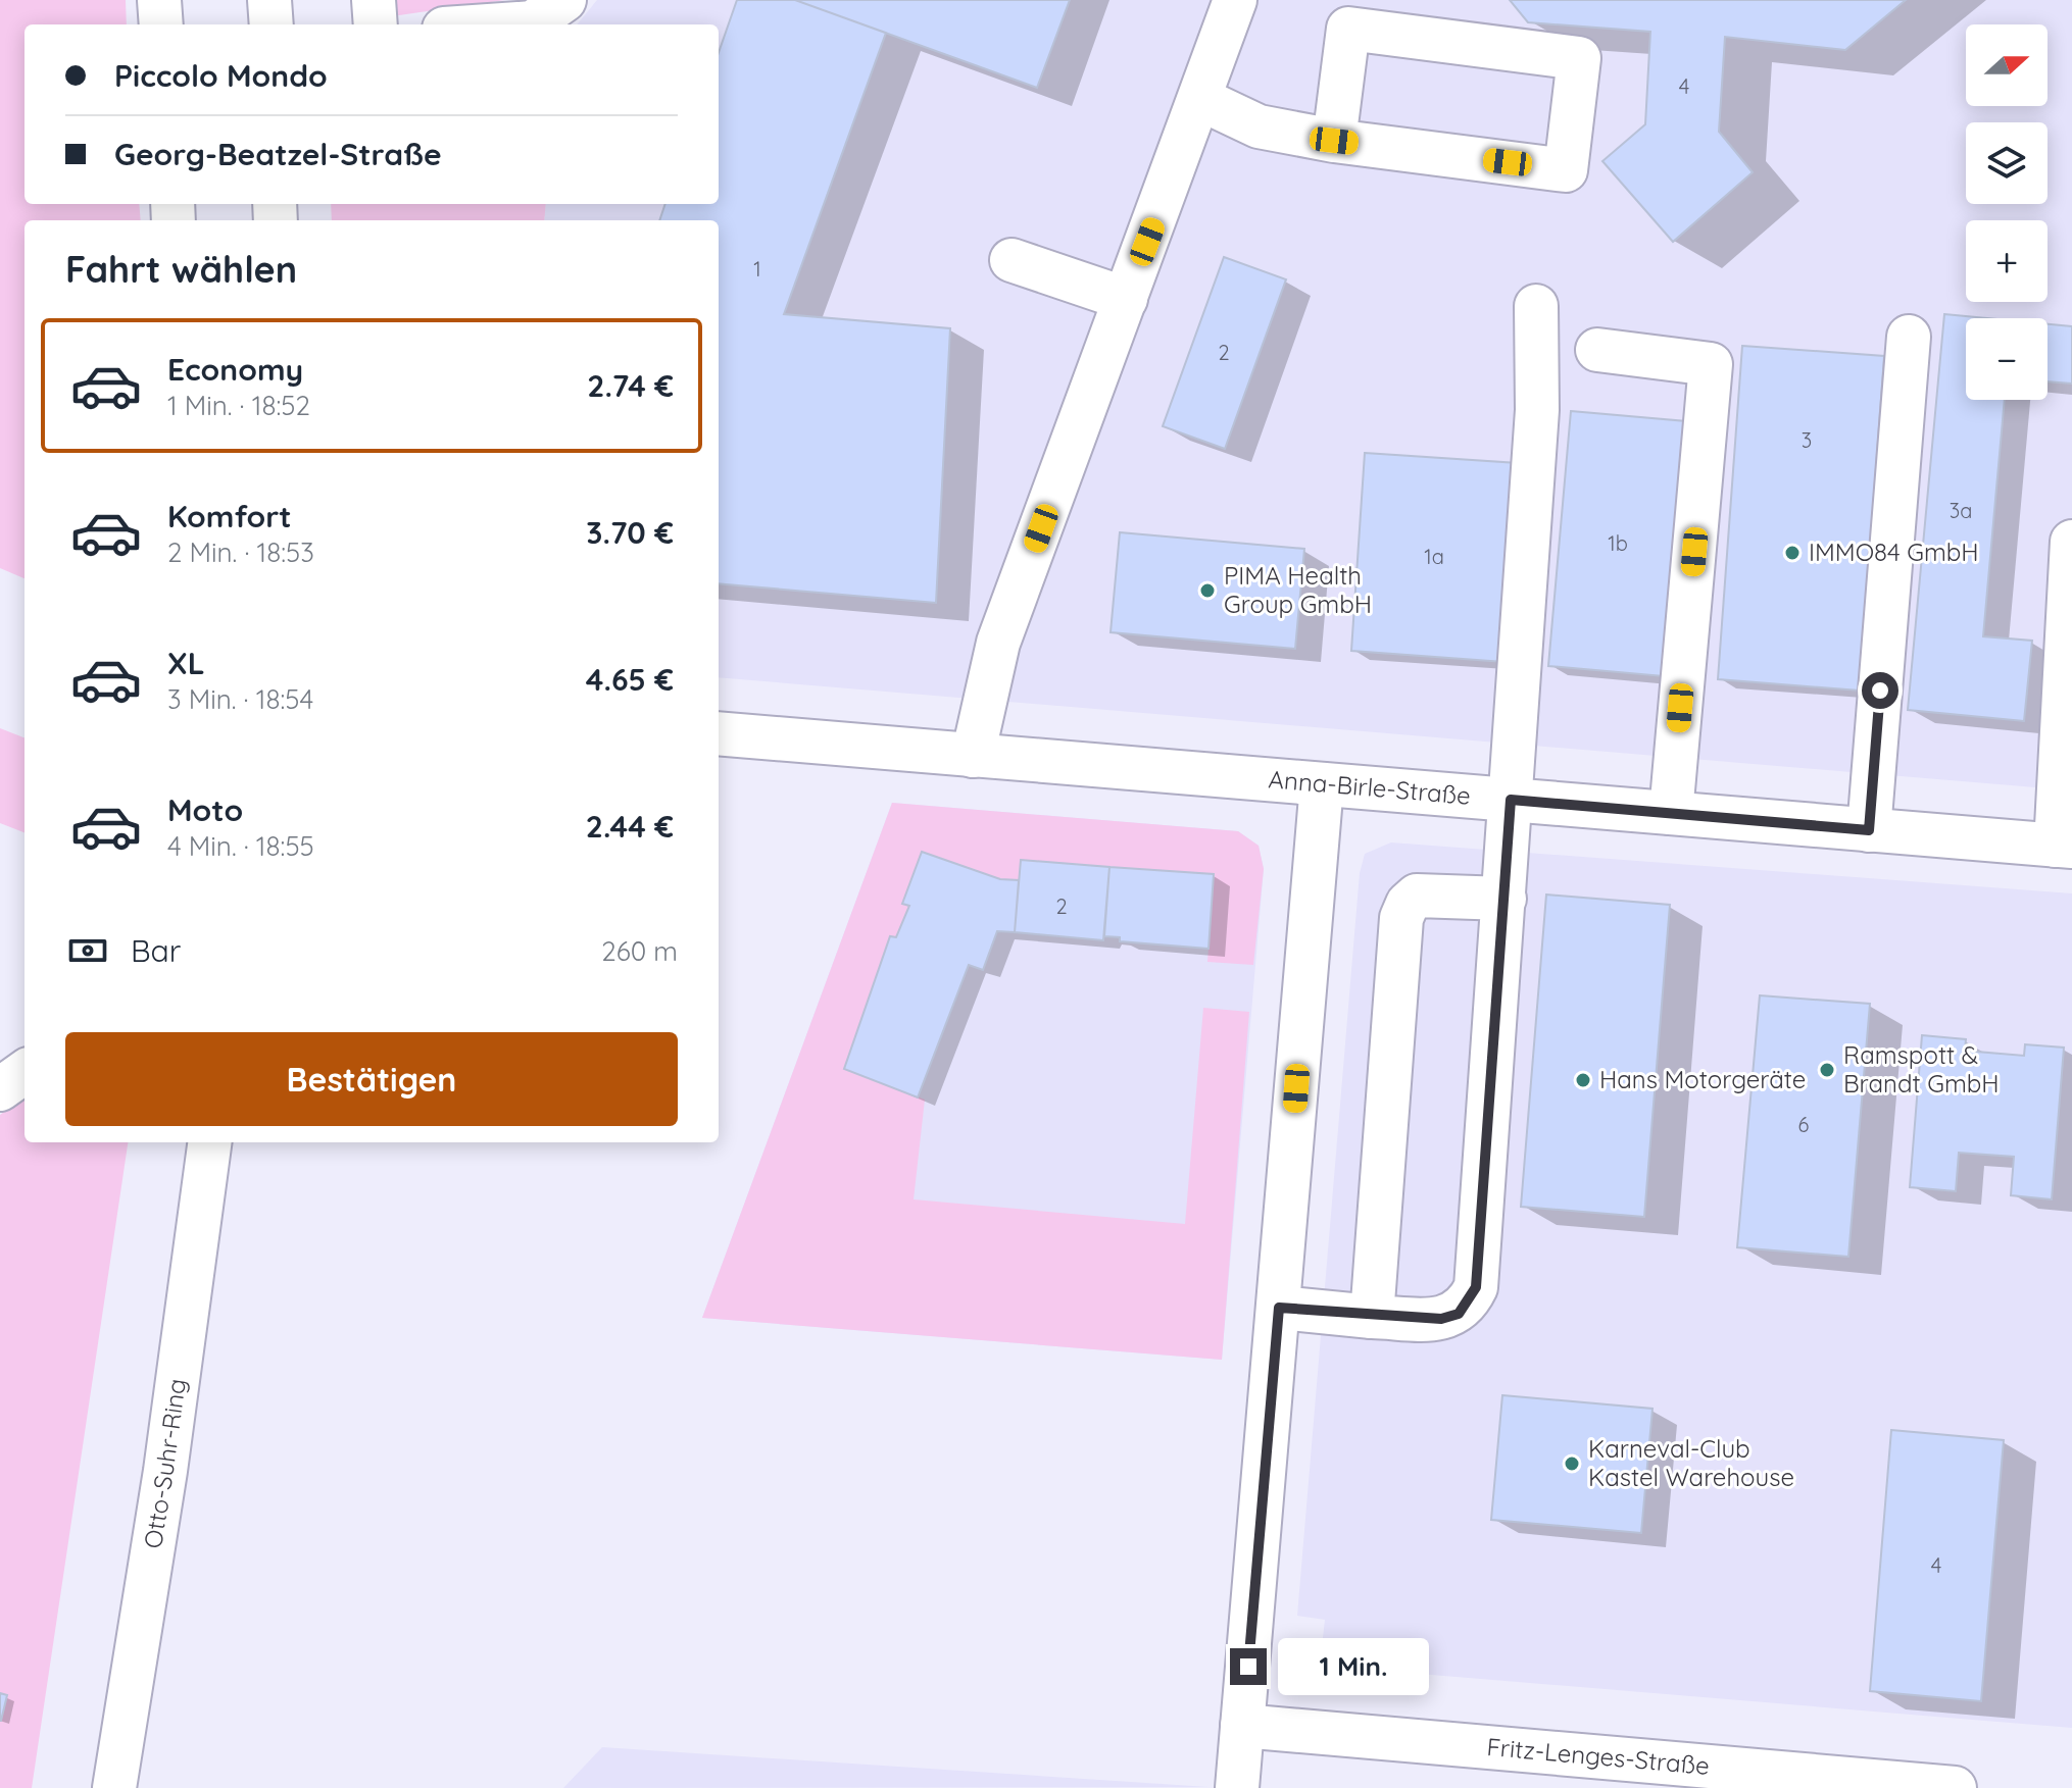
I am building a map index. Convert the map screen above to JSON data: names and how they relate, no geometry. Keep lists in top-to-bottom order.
{
  "streets": {
    "street": ["Anna-Birle-Straße", "Otto-Suhr-Ring", "Fritz-Lenges-Straße"]
  },
  "places": [
    "IMMO84 GmbH",
    "PIMA Health Group GmbH",
    "Ramspott & Brandt GmbH",
    "Hans Motorgeräte",
    "Karneval-Club Kastel Warehouse"
  ],
  "house_numbers": [
    "4",
    "1",
    "2",
    "3",
    "3a",
    "1b",
    "1a",
    "2",
    "6",
    "4"
  ],
  "north": "right",
  "page": {
    "map_buttons": ["+", "−"],
    "banner": ["Piccolo Mondo", "Georg-Beatzel-Straße"],
    "heading": "Fahrt wählen",
    "list": [
      {
        "name": "Economy",
        "note": "1 Min. · 18:52",
        "value": "2.74 €"
      },
      {
        "name": "Komfort",
        "note": "2 Min. · 18:53",
        "value": "3.70 €"
      },
      {
        "name": "XL",
        "note": "3 Min. · 18:54",
        "value": "4.65 €"
      },
      {
        "name": "Moto",
        "note": "4 Min. · 18:55",
        "value": "2.44 €"
      }
    ],
    "pay": ["Bar", "260 m"],
    "buttons": "Bestätigen",
    "bubble": "1 Min."
  }
}
